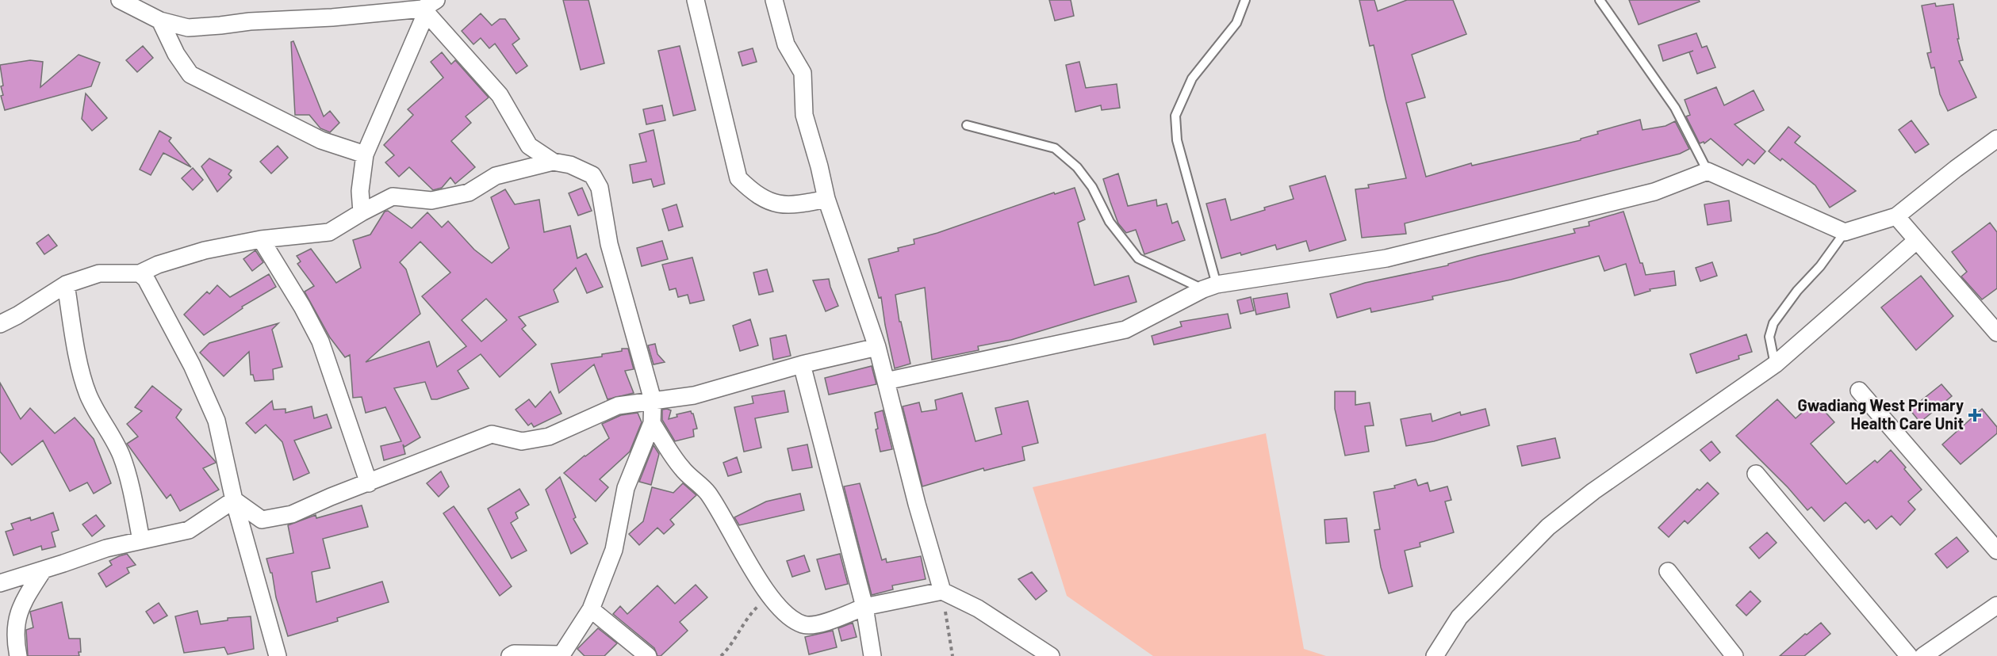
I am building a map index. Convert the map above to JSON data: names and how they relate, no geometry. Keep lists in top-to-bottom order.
{
  "places": {
    "health": ["Gwadiang West Primary Health Care Unit"]
  }
}
